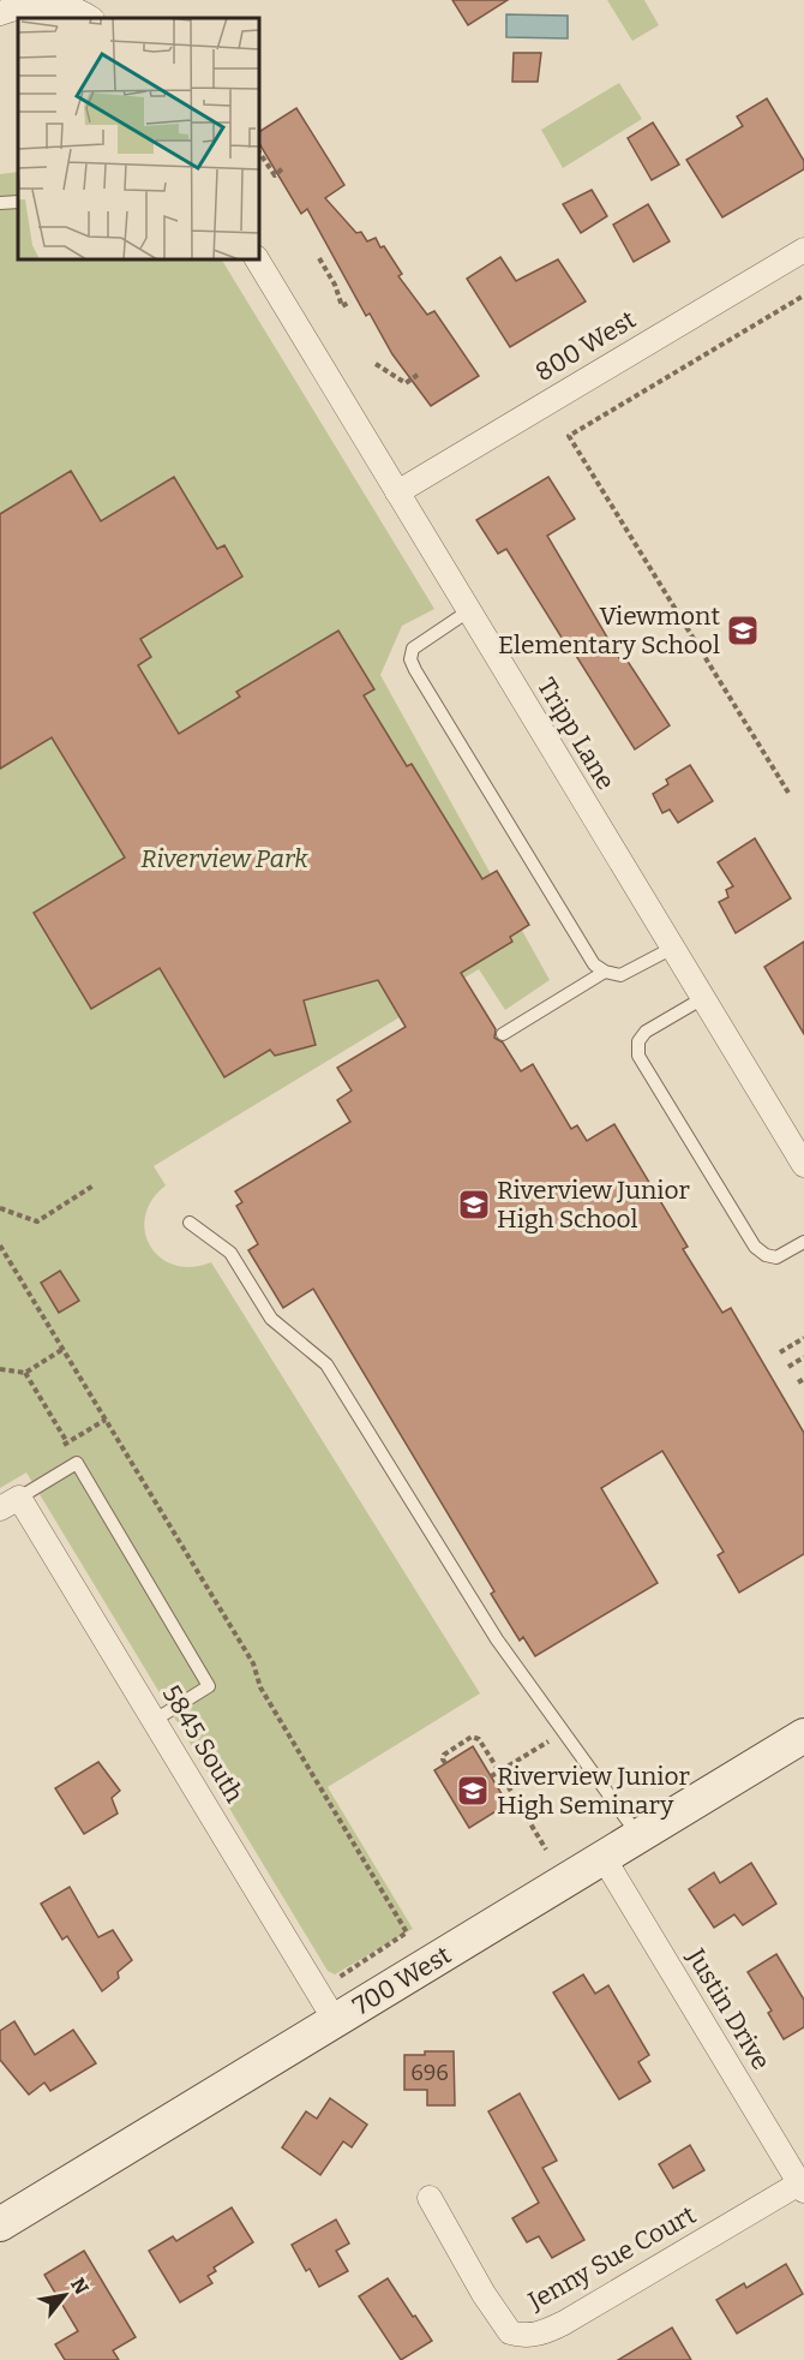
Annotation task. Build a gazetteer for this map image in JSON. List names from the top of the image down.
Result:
{
  "streets": {
    "main road": ["700 West"],
    "street": [
      "800 West",
      "Tripp Lane",
      "5845 South",
      "Justin Drive",
      "Jenny Sue Court"
    ]
  },
  "crossings": [
    ["800 West", "Tripp Lane"],
    ["5845 South", "700 West"],
    ["700 West", "Justin Drive"],
    ["Justin Drive", "Jenny Sue Court"]
  ],
  "parks": ["Riverview Park"],
  "places": {
    "school or university": ["Viewmont Elementary School", "Riverview Junior High School", "Riverview Junior High Seminary"]
  },
  "house_numbers": ["696"],
  "north": "top right"
}
